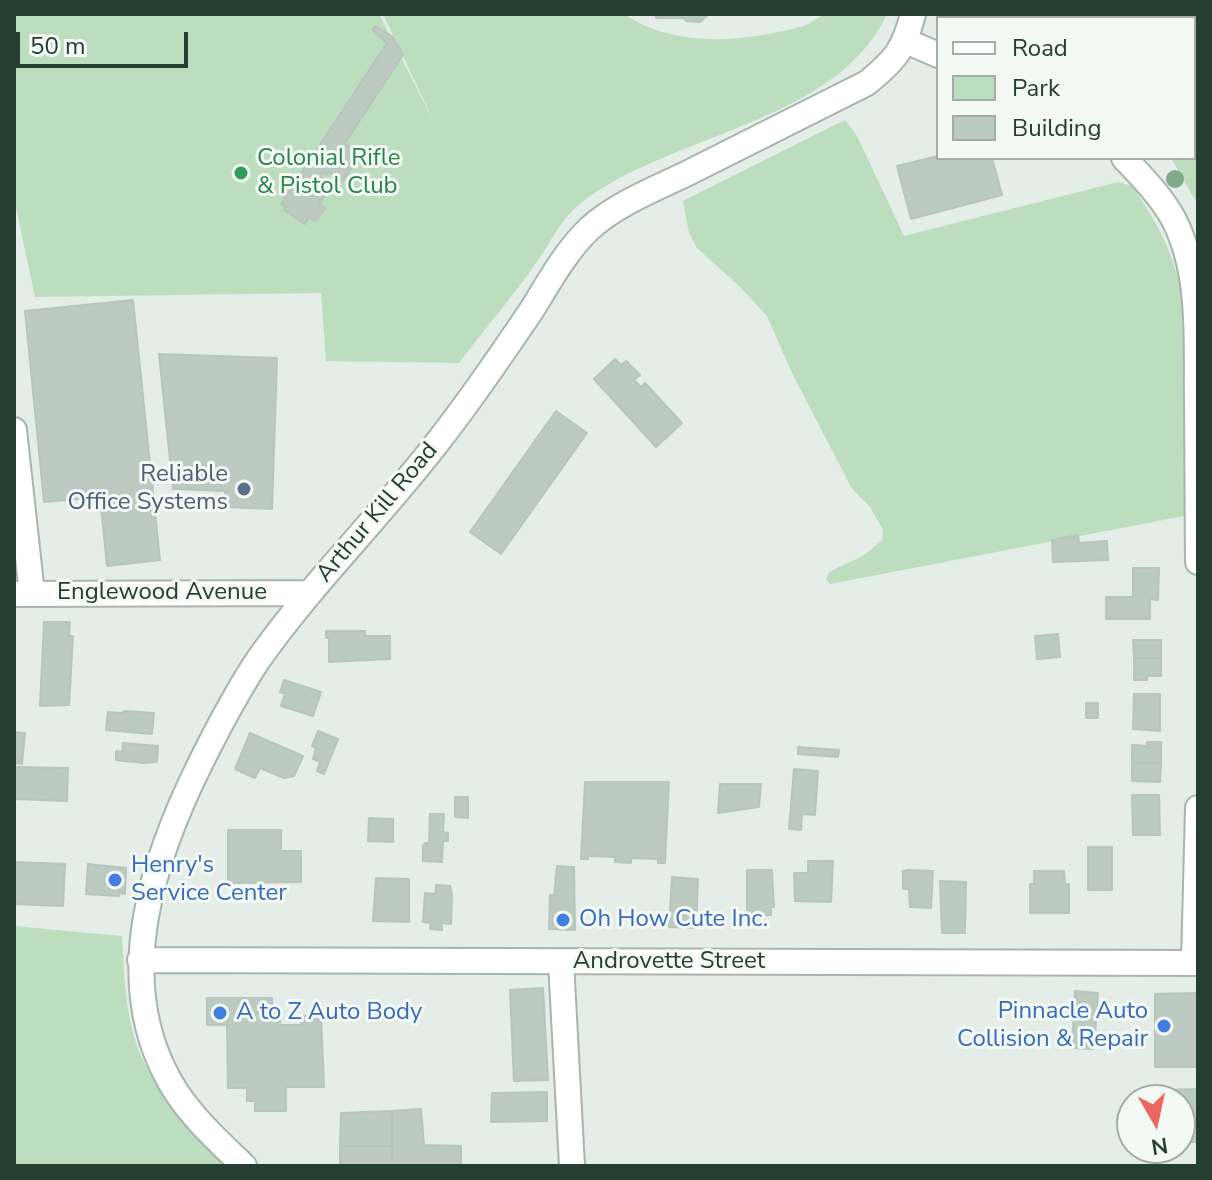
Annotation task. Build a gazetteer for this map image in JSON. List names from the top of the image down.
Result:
{
  "streets": {
    "street": ["Arthur Kill Road", "Englewood Avenue", "Androvette Street"]
  },
  "crossings": [
    ["Arthur Kill Road", "Englewood Avenue"],
    ["Arthur Kill Road", "Androvette Street"]
  ],
  "places": [
    "Colonial Rifle & Pistol Club",
    "Reliable Office Systems",
    "Henry's Service Center",
    "Oh How Cute Inc.",
    "A to Z Auto Body",
    "Pinnacle Auto Collision & Repair"
  ],
  "legend": ["Road", "Park", "Building"],
  "scale_bar": "50 m",
  "north": "bottom"
}
